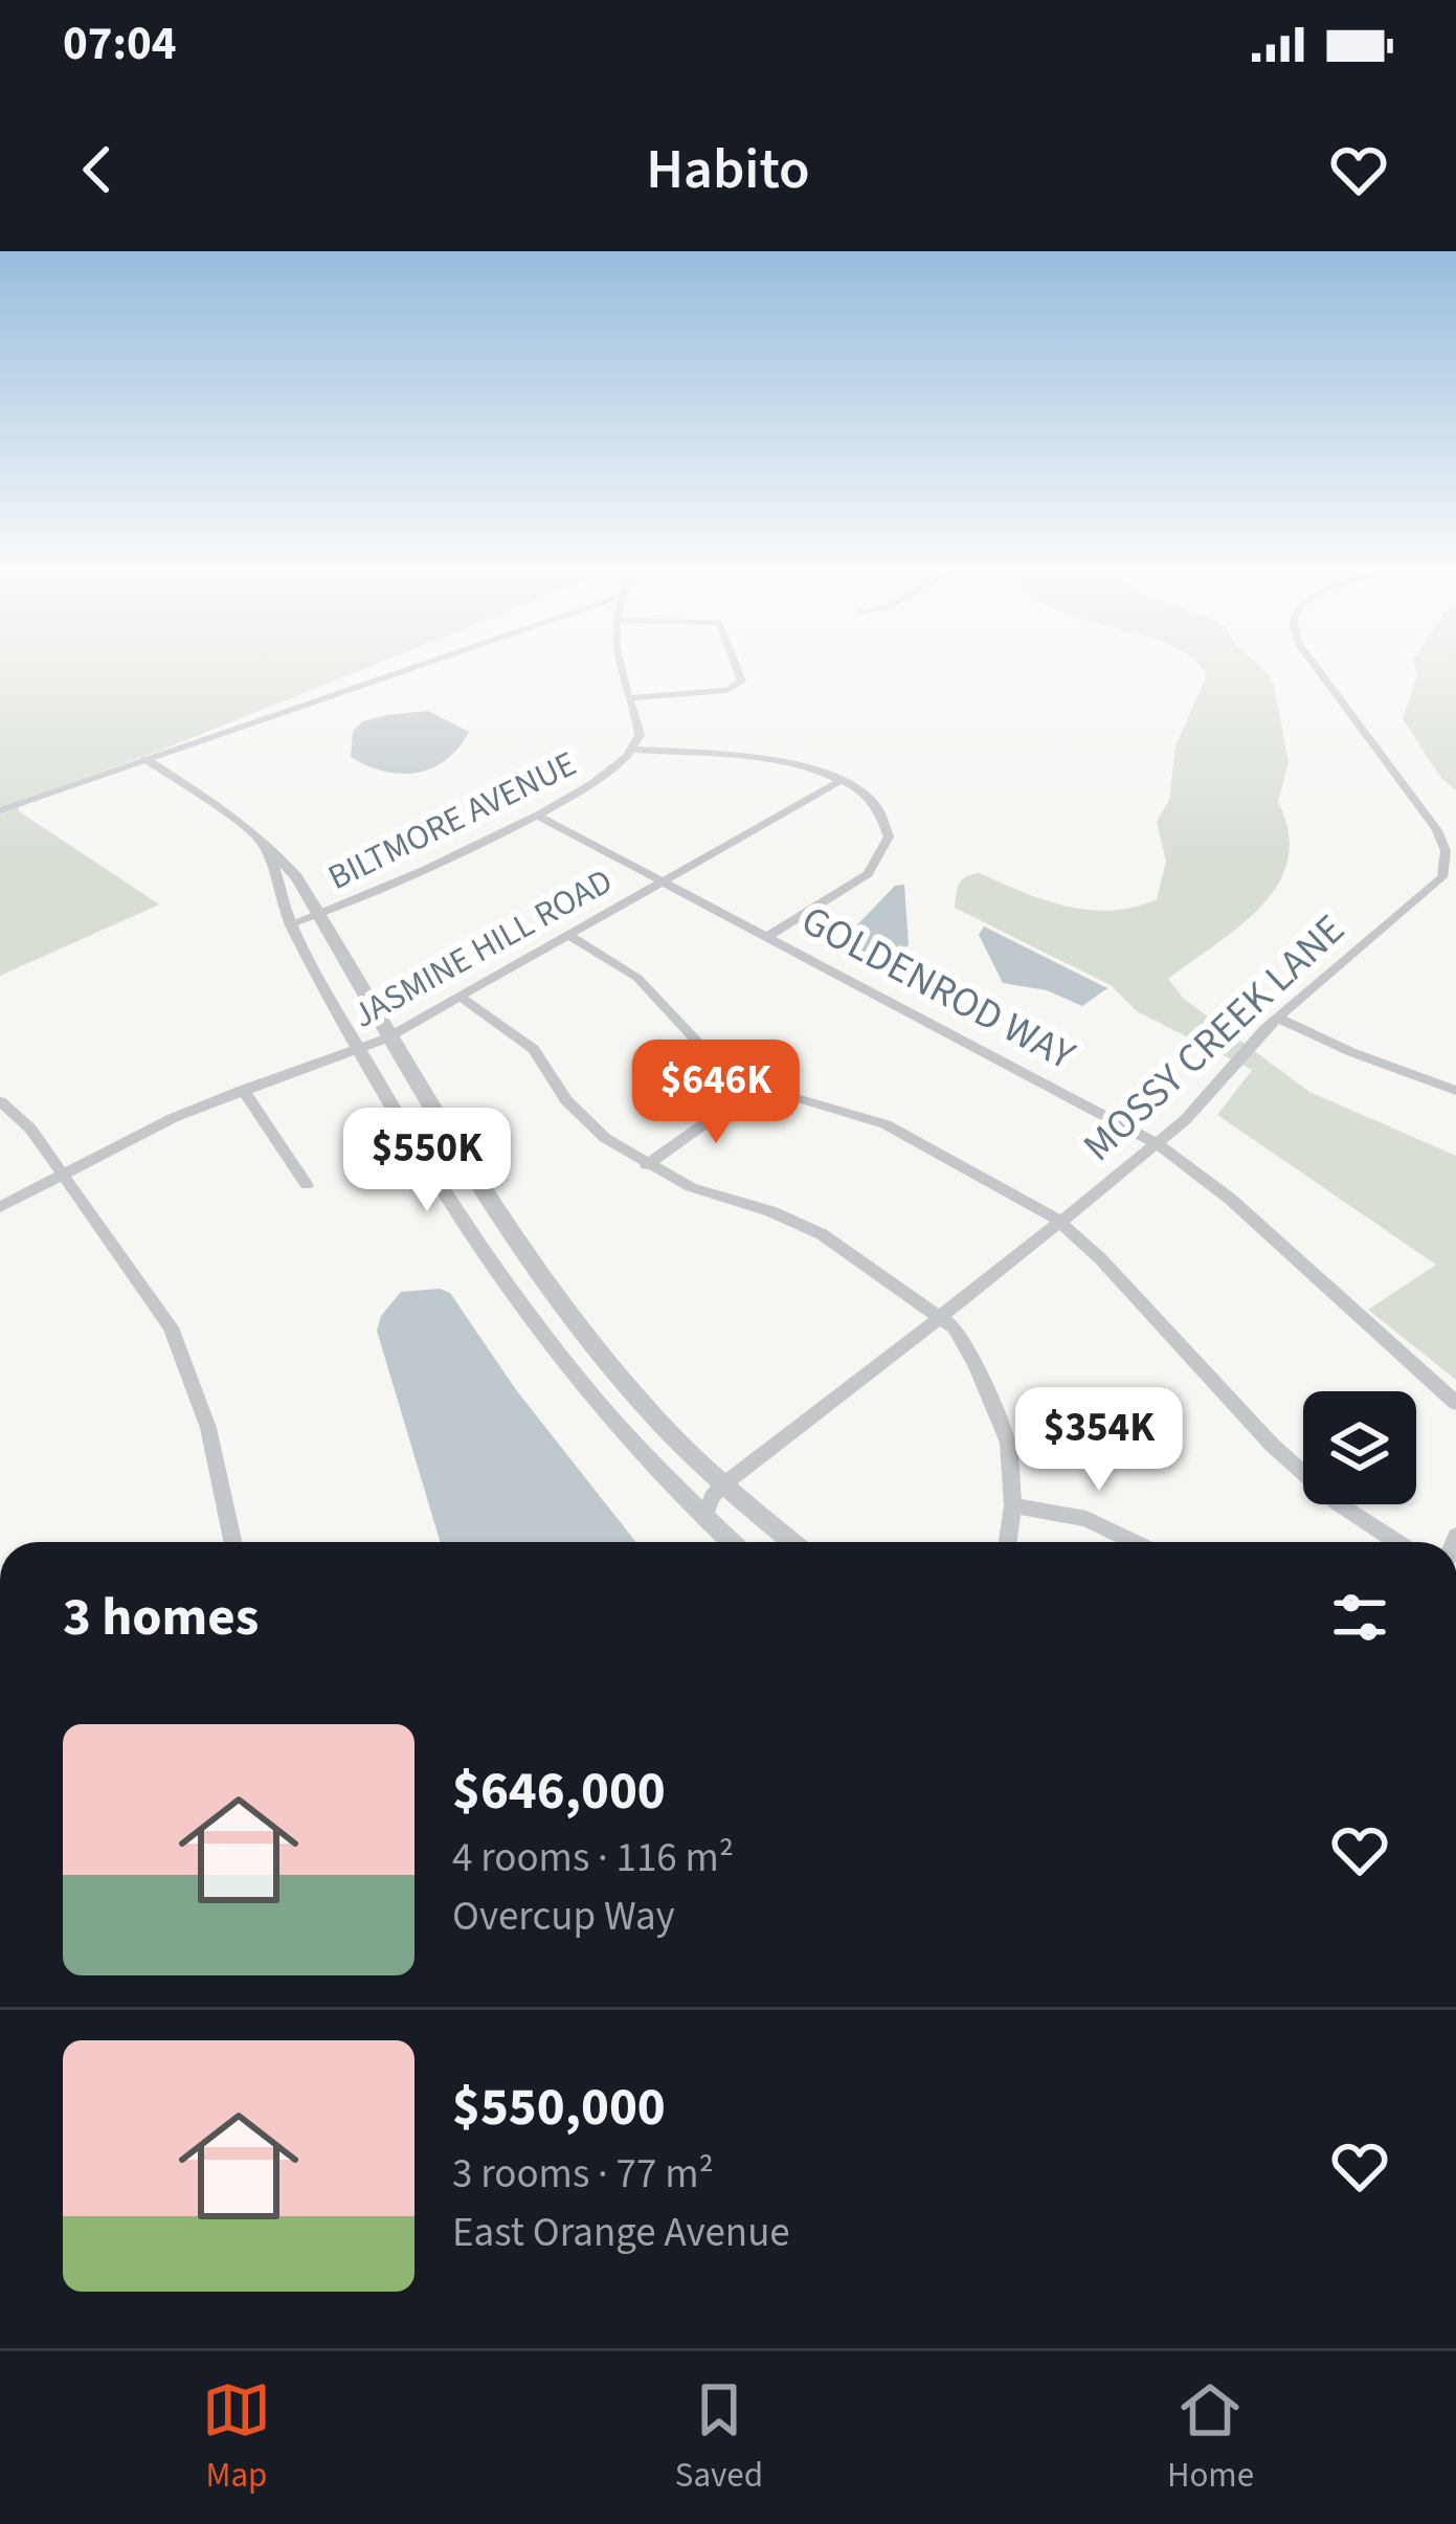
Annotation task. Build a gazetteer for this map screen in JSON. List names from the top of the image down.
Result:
{
  "streets": {
    "street": [
      "BILTMORE AVENUE",
      "JASMINE HILL ROAD",
      "GOLDENROD WAY",
      "MOSSY CREEK LANE"
    ]
  },
  "crossings": [
    ["BILTMORE AVENUE", "GOLDENROD WAY"],
    ["JASMINE HILL ROAD", "GOLDENROD WAY"],
    ["GOLDENROD WAY", "MOSSY CREEK LANE"]
  ],
  "page": {
    "status": "07:04",
    "header": "Habito",
    "price": ["$646K", "$550K", "$354K"],
    "heading": "3 homes",
    "list": [
      {
        "name": "$646,000",
        "note": "4 rooms · 116 m² · Overcup Way"
      },
      {
        "name": "$550,000",
        "note": "3 rooms · 77 m² · East Orange Avenue"
      }
    ],
    "tabs": ["Map", "Saved", "Home"]
  }
}
